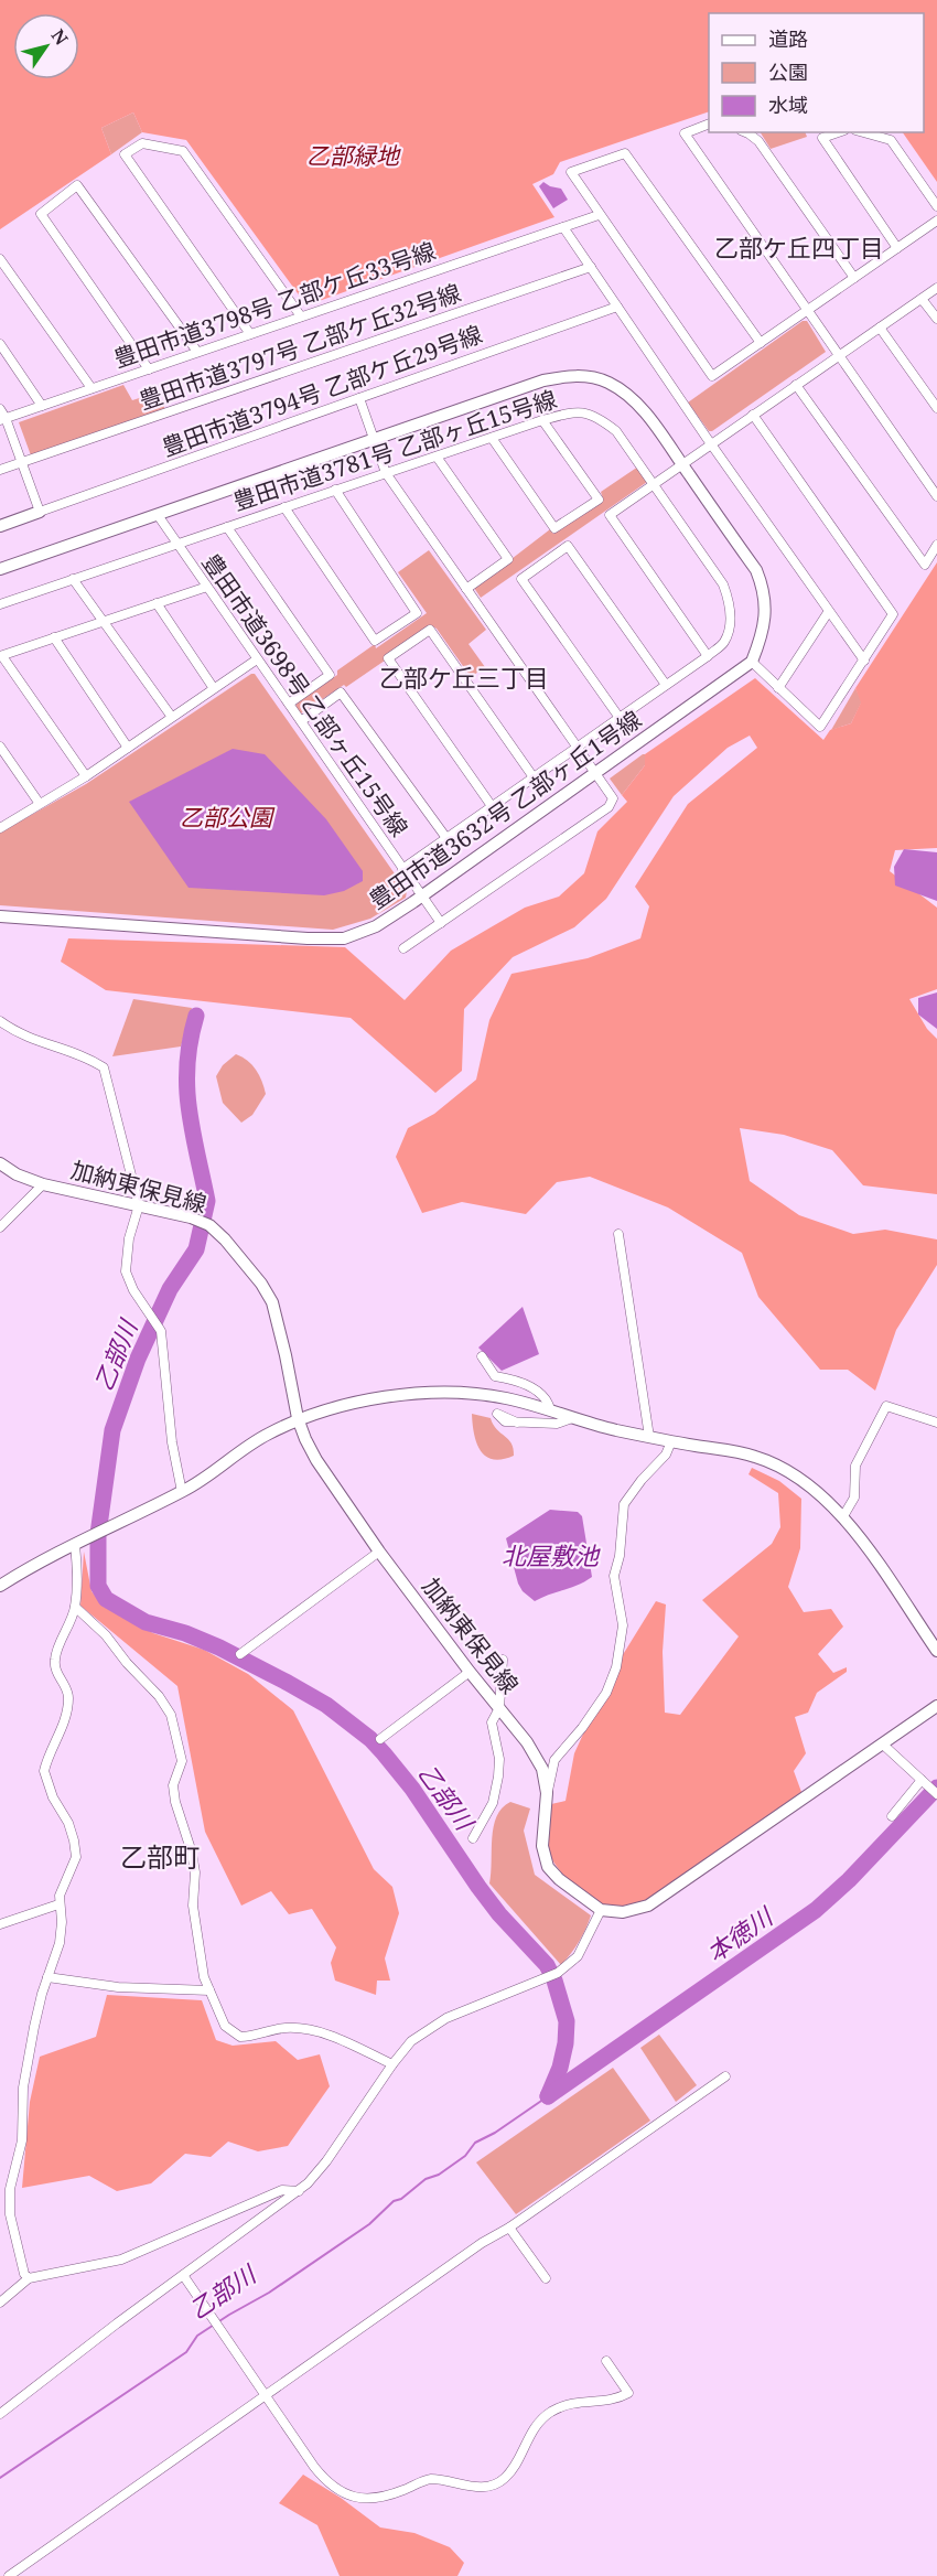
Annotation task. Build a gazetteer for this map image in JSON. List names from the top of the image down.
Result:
{
  "streets": {
    "street": [
      "豊田市道3798号 乙部ケ丘33号線",
      "豊田市道3797号 乙部ケ丘32号線",
      "豊田市道3794号 乙部ケ丘29号線",
      "豊田市道3781号 乙部ヶ丘15号線",
      "豊田市道3698号 乙部ヶ丘15号線",
      "豊田市道3632号 乙部ヶ丘1号線",
      "加納東保見線"
    ]
  },
  "crossings": [
    ["豊田市道3781号 乙部ヶ丘15号線", "豊田市道3698号 乙部ヶ丘15号線"],
    ["豊田市道3698号 乙部ヶ丘15号線", "豊田市道3632号 乙部ヶ丘1号線"]
  ],
  "districts": ["乙部ケ丘四丁目", "乙部ケ丘三丁目", "乙部町"],
  "water": ["乙部川", "北屋敷池", "本徳川"],
  "parks": ["乙部緑地", "乙部公園"],
  "legend": ["道路", "公園", "水域"],
  "north": "top right"
}
